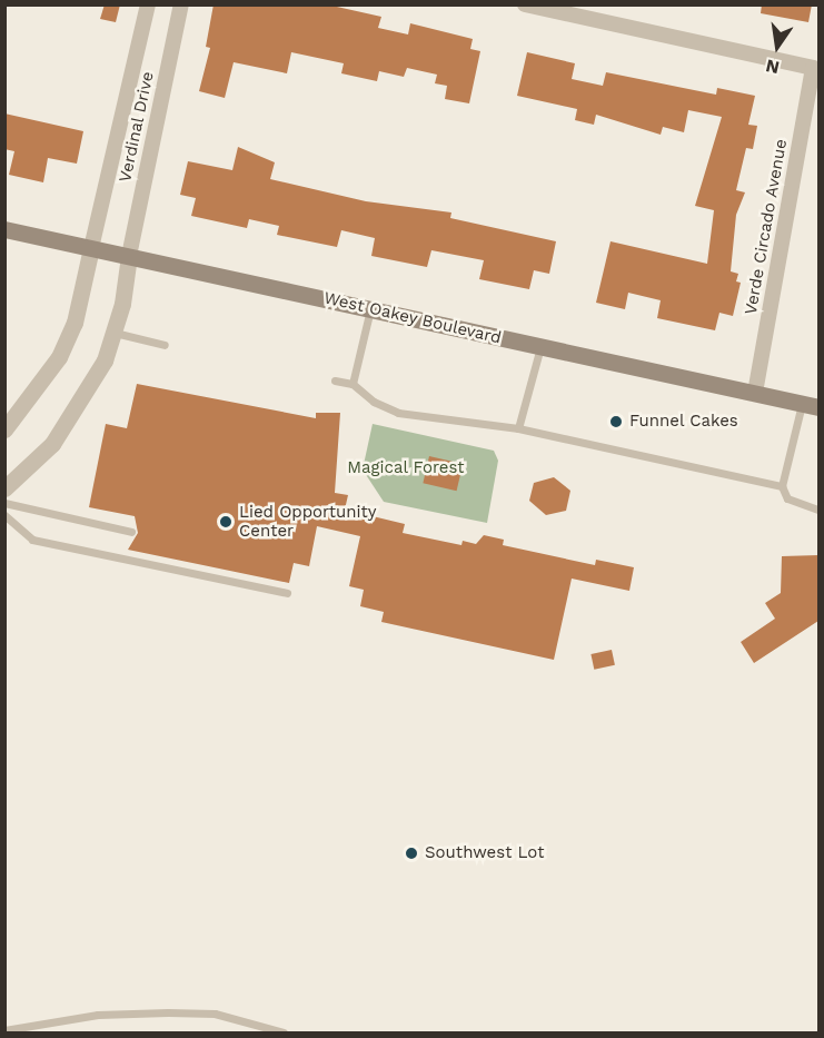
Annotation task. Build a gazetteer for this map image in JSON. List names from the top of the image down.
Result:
{
  "streets": {
    "main road": ["West Oakey Boulevard"],
    "street": ["Verdinal Drive", "Verde Circado Avenue"]
  },
  "crossings": [
    ["Verdinal Drive", "West Oakey Boulevard"],
    ["Verde Circado Avenue", "West Oakey Boulevard"]
  ],
  "parks": ["Magical Forest"],
  "places": ["Funnel Cakes", "Lied Opportunity Center", "Southwest Lot"],
  "north": "bottom"
}
